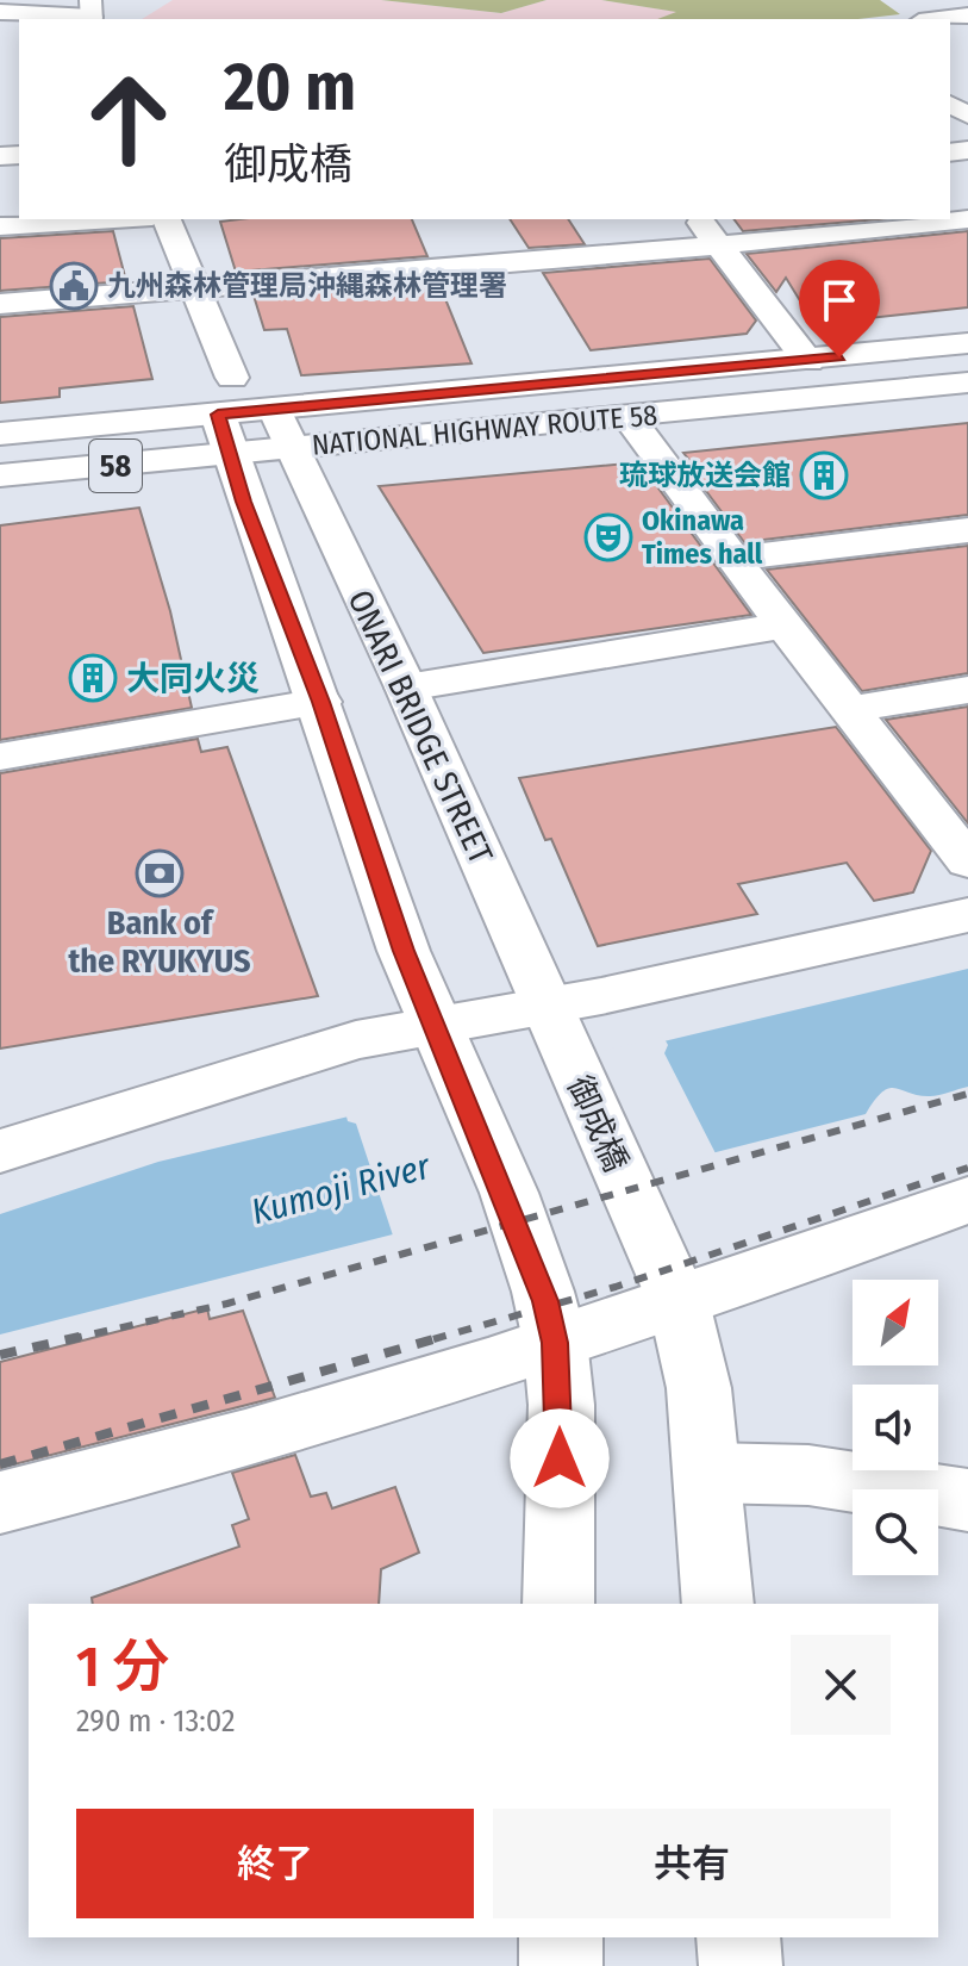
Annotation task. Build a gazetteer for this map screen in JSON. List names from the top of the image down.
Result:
{
  "streets": {
    "main road": [
      "NATIONAL HIGHWAY ROUTE 58",
      "58",
      "ONARI BRIDGE STREET",
      "御成橋"
    ]
  },
  "crossings": [
    ["NATIONAL HIGHWAY ROUTE 58", "ONARI BRIDGE STREET"],
    ["ONARI BRIDGE STREET", "御成橋"]
  ],
  "water": ["Kumoji River"],
  "places": {
    "public building": ["九州森林管理局沖縄森林管理署"],
    "building": ["琉球放送会館", "大同火災"],
    "theatre": ["Okinawa Times hall"],
    "bank": ["Bank of the RYUKYUS"]
  },
  "north": "top right",
  "page": {
    "turn": ["20 m", "御成橋"],
    "heading": ["1 分", "290 m · 13:02"],
    "buttons": ["終了", "共有"]
  }
}
